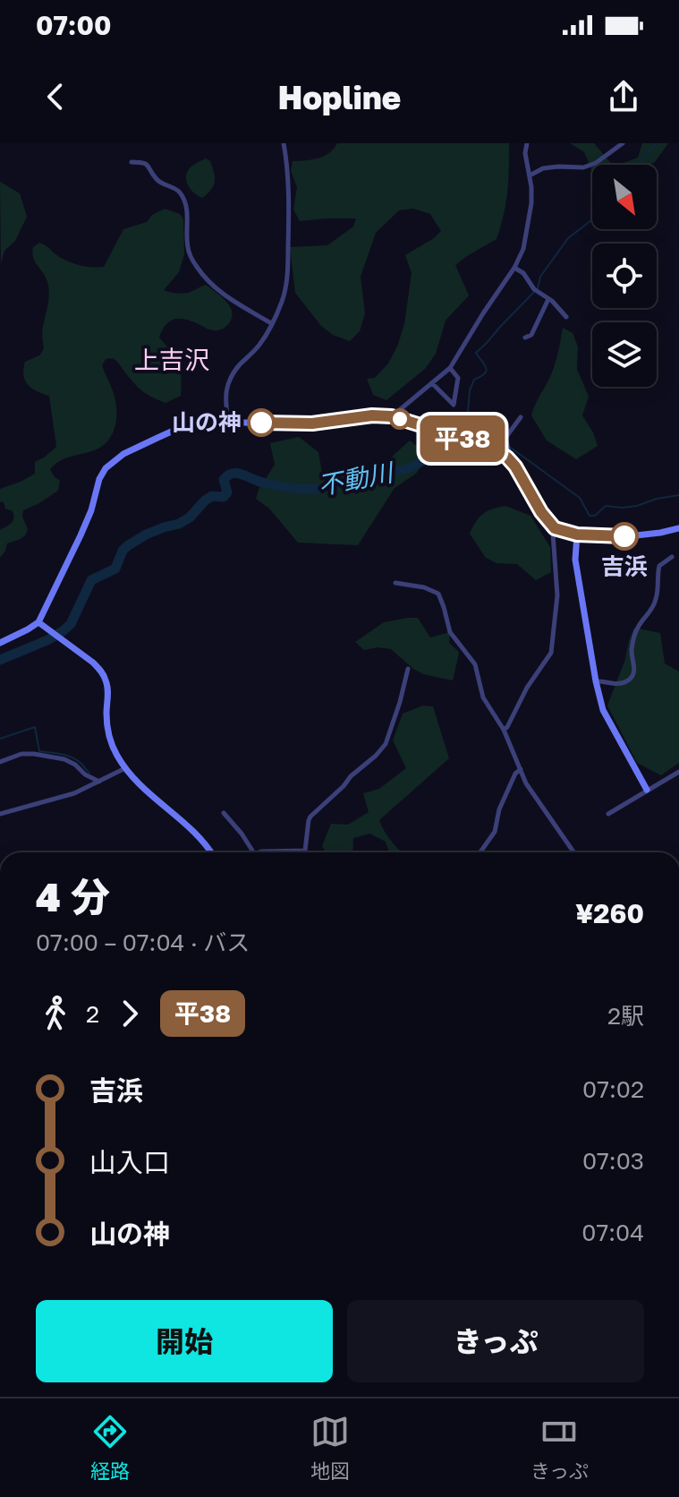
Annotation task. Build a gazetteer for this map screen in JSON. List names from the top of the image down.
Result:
{
  "districts": ["上吉沢"],
  "water": ["不動川"],
  "places": ["山の神", "吉浜"],
  "lines": ["bus line 平38"],
  "north": "bottom right",
  "page": {
    "status": "07:00",
    "header": "Hopline",
    "on_map": "平38",
    "heading": ["4 分", "07:00 – 07:04 · バス", "¥260"],
    "legs": ["2", "平38", "2駅"],
    "list": [
      {
        "name": "吉浜",
        "value": "07:02"
      },
      {
        "name": "山入口",
        "value": "07:03"
      },
      {
        "name": "山の神",
        "value": "07:04"
      }
    ],
    "buttons": ["開始", "きっぷ"],
    "tabs": ["経路", "地図", "きっぷ"]
  }
}
